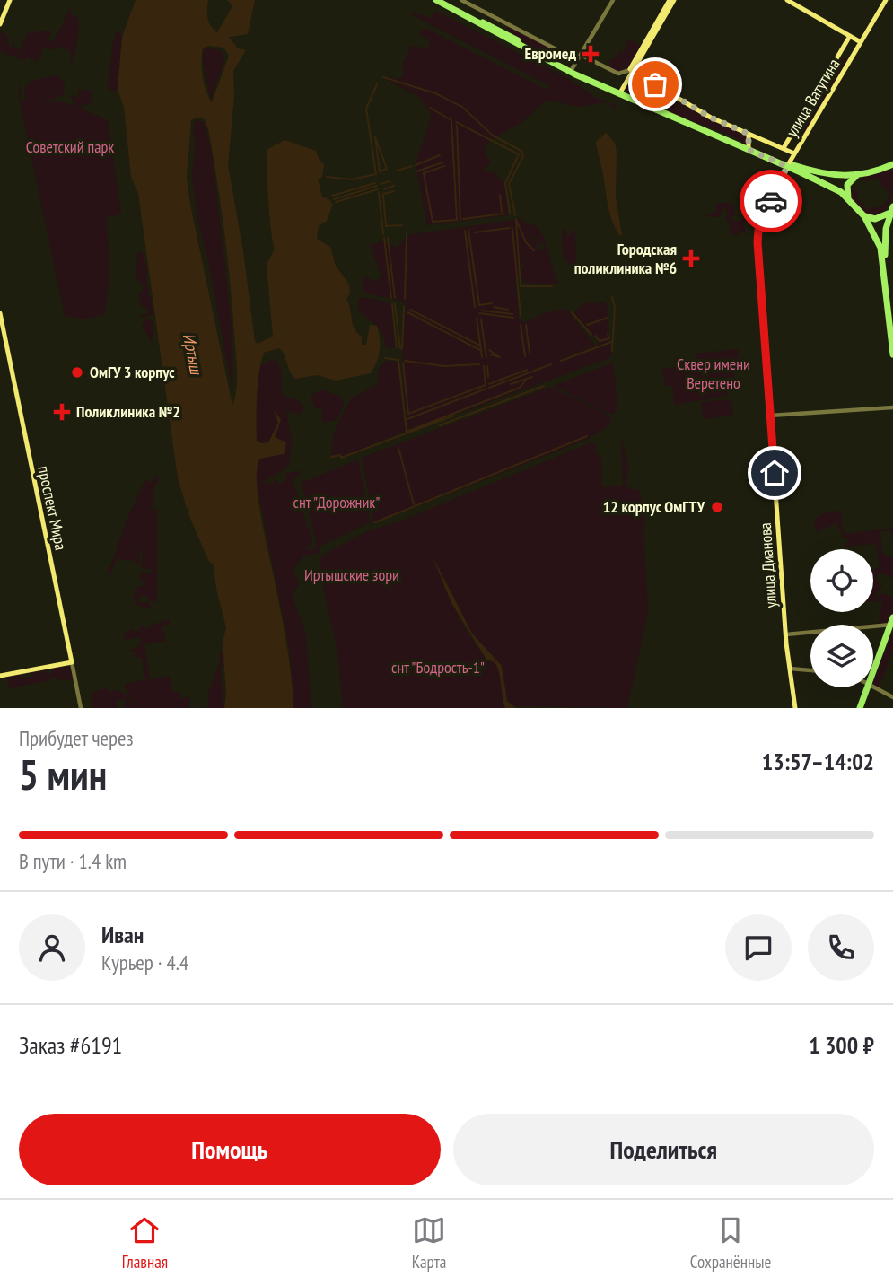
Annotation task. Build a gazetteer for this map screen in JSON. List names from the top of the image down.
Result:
{
  "streets": {
    "main road": ["улица Ватутина", "проспект Мира", "улица Дианова"]
  },
  "crossings": [
    ["улица Ватутина", "улица Дианова"]
  ],
  "water": ["Иртыш"],
  "parks": [
    "Советский парк",
    "Сквер имени Веретено",
    "снт \"Дорожник\"",
    "Иртышские зори",
    "снт \"Бодрость-1\""
  ],
  "places": {
    "health": ["Евромед", "Городская поликлиника №6", "Поликлиника №2"],
    "other": ["ОмГУ 3 корпус", "12 корпус ОмГТУ"]
  },
  "page": {
    "heading": ["5 мин", "Прибудет через", "13:57–14:02"],
    "panel": [
      "Иван",
      "Курьер · 4.4",
      "Заказ #6191",
      "1 300 ₽"
    ],
    "bar": "В пути · 1.4 km",
    "buttons": ["Помощь", "Поделиться"],
    "tabs": ["Главная", "Карта", "Сохранённые"]
  }
}
